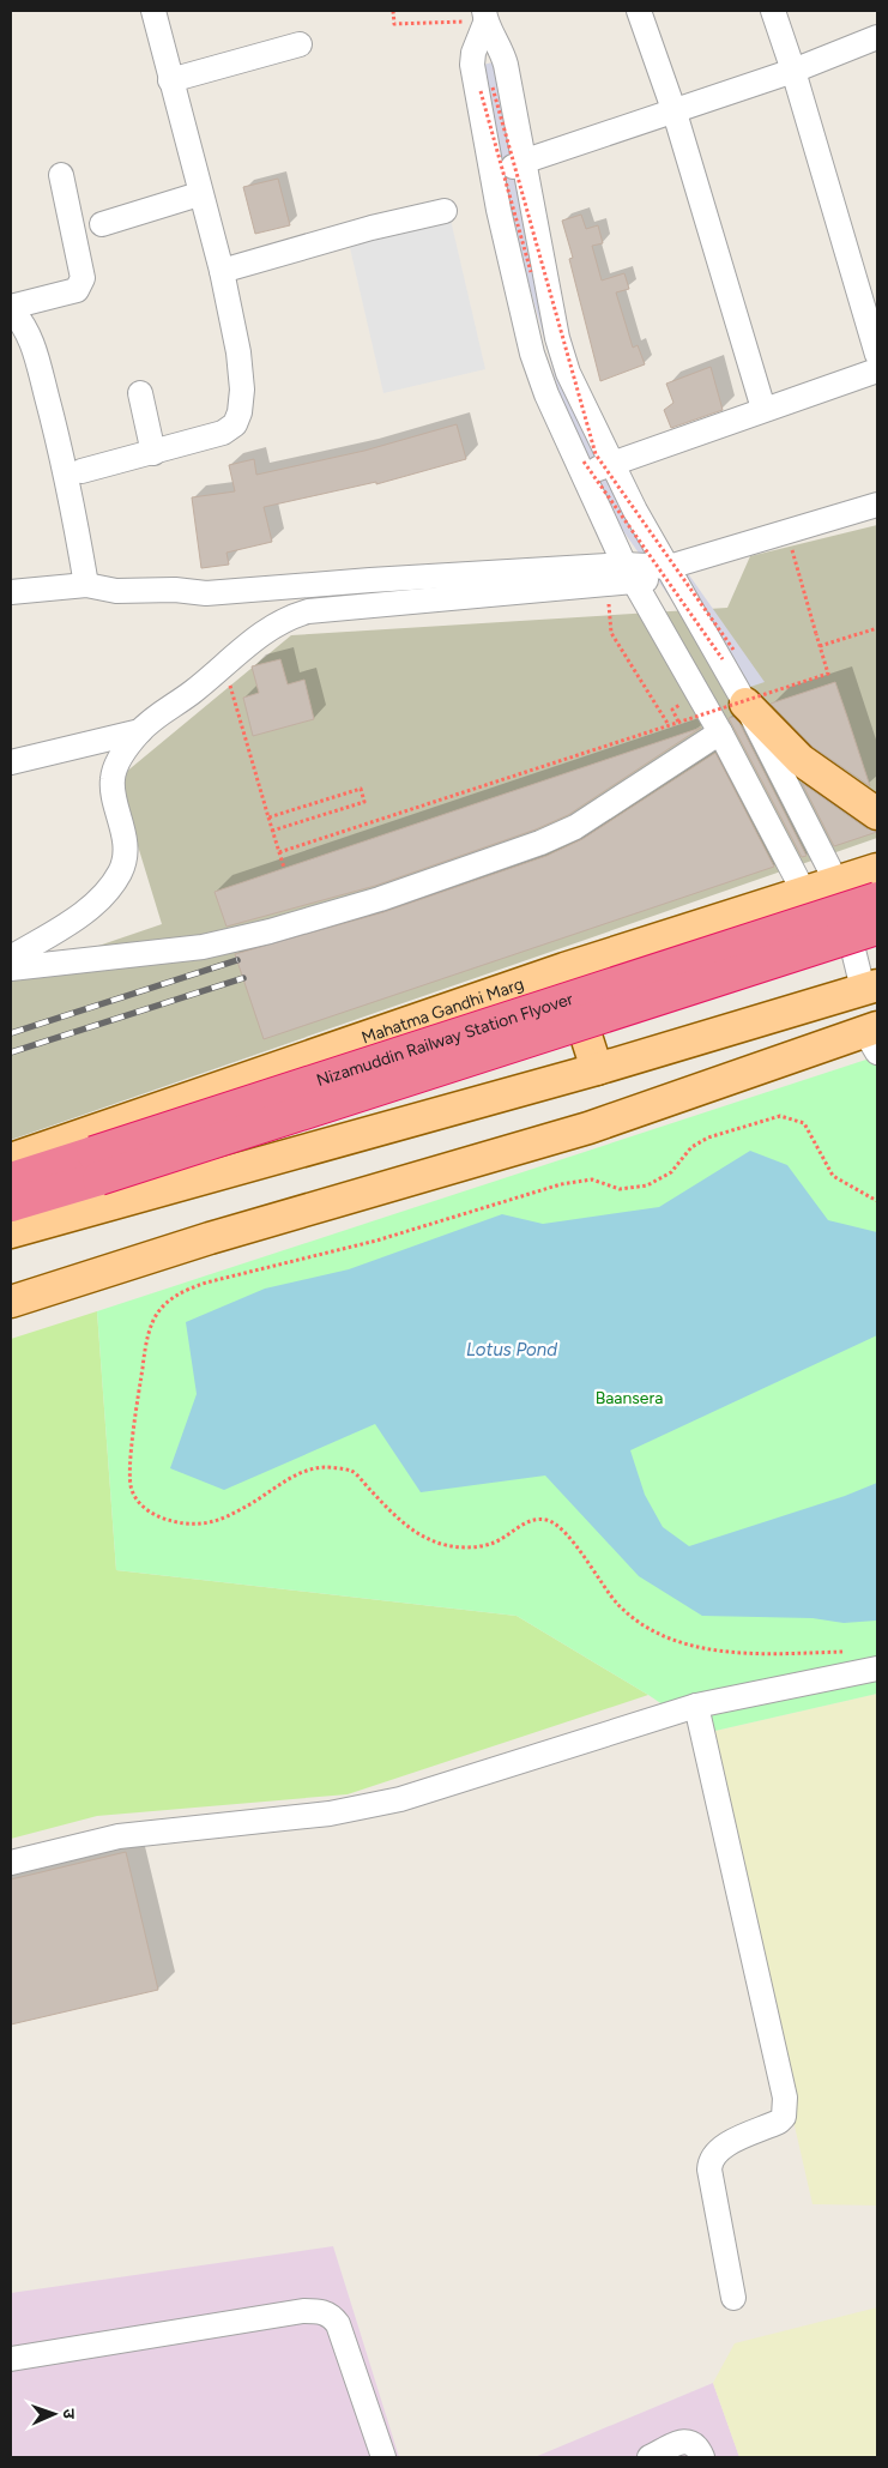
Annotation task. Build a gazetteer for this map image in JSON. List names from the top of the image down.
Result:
{
  "streets": {
    "highway": ["Nizamuddin Railway Station Flyover"],
    "main road": ["Mahatma Gandhi Marg"]
  },
  "water": ["Lotus Pond"],
  "parks": ["Baansera"],
  "north": "right"
}
